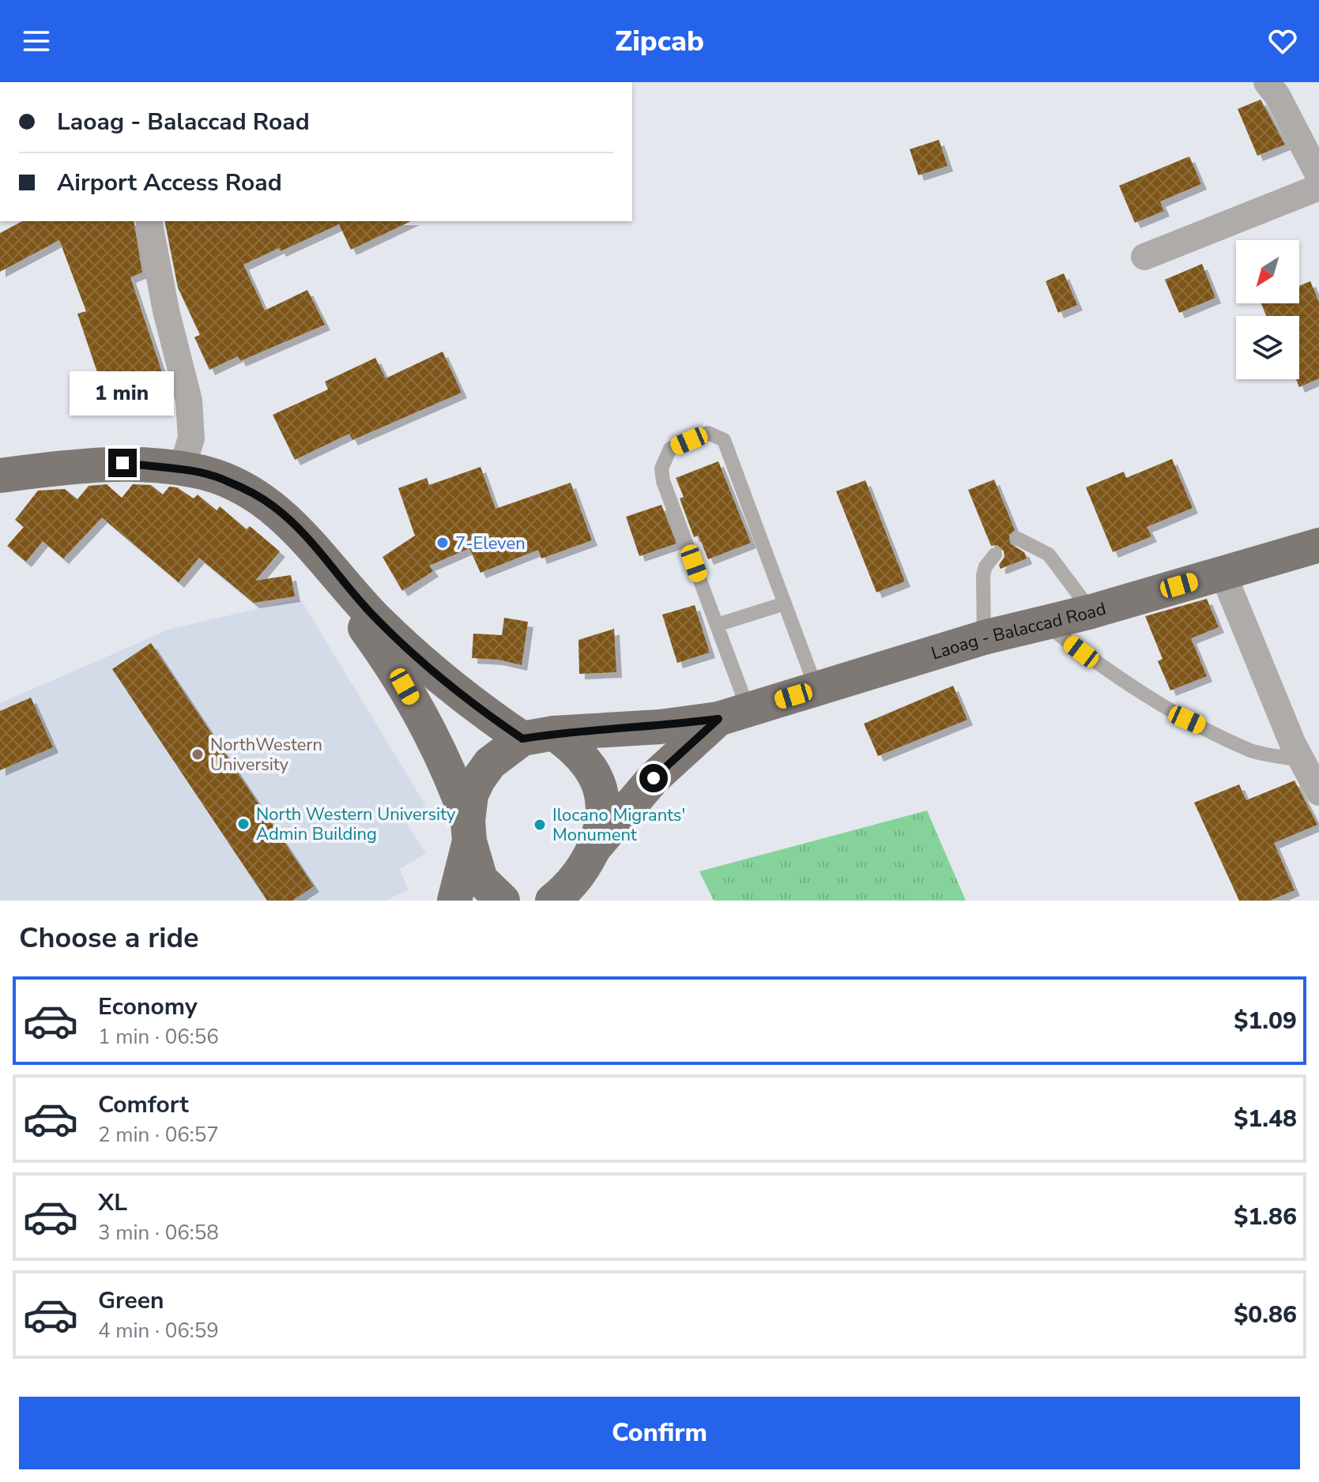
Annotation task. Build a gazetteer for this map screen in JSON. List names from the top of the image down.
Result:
{
  "streets": {
    "main road": ["Laoag - Balaccad Road"]
  },
  "places": [
    "7-Eleven",
    "NorthWestern University",
    "North Western University Admin Building",
    "Ilocano Migrants' Monument"
  ],
  "north": "bottom left",
  "page": {
    "header": "Zipcab",
    "banner": ["Laoag - Balaccad Road", "Airport Access Road"],
    "bubble": "1 min",
    "heading": "Choose a ride",
    "list": [
      {
        "name": "Economy",
        "note": "1 min · 06:56",
        "value": "$1.09"
      },
      {
        "name": "Comfort",
        "note": "2 min · 06:57",
        "value": "$1.48"
      },
      {
        "name": "XL",
        "note": "3 min · 06:58",
        "value": "$1.86"
      },
      {
        "name": "Green",
        "note": "4 min · 06:59",
        "value": "$0.86"
      }
    ],
    "buttons": "Confirm"
  }
}
